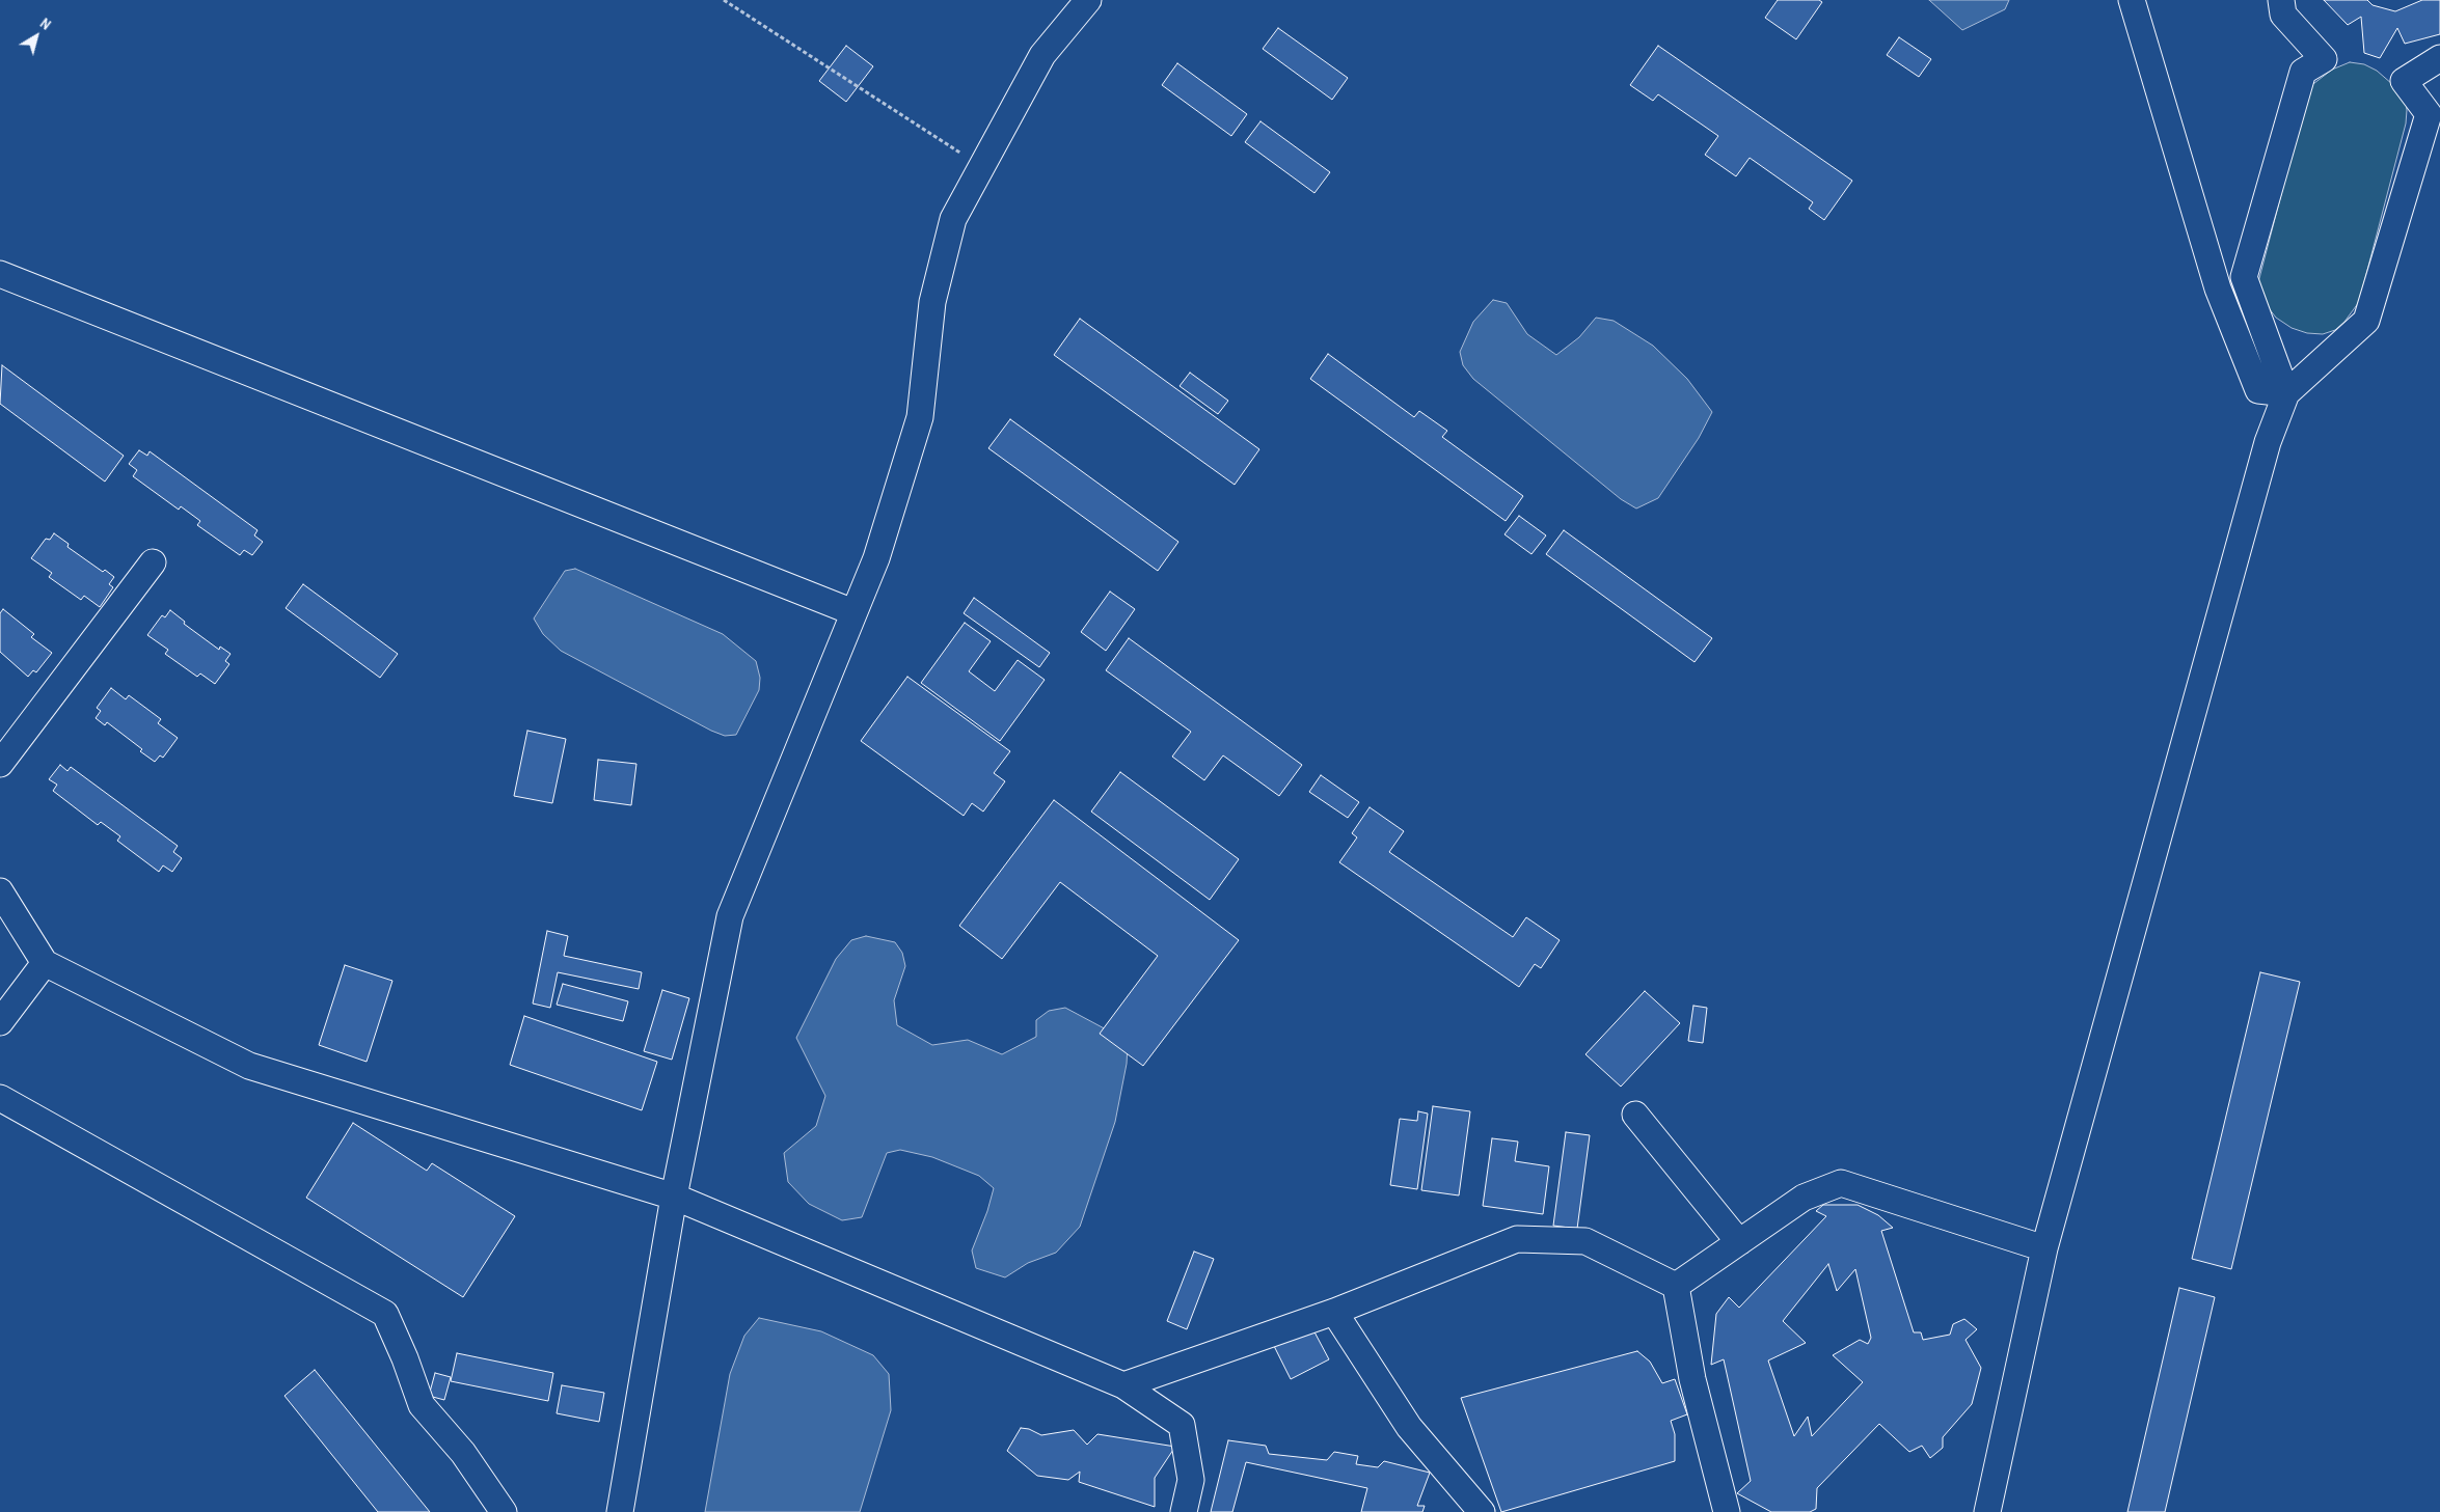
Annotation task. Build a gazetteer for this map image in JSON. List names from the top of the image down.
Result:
{
  "north": "top right"
}
